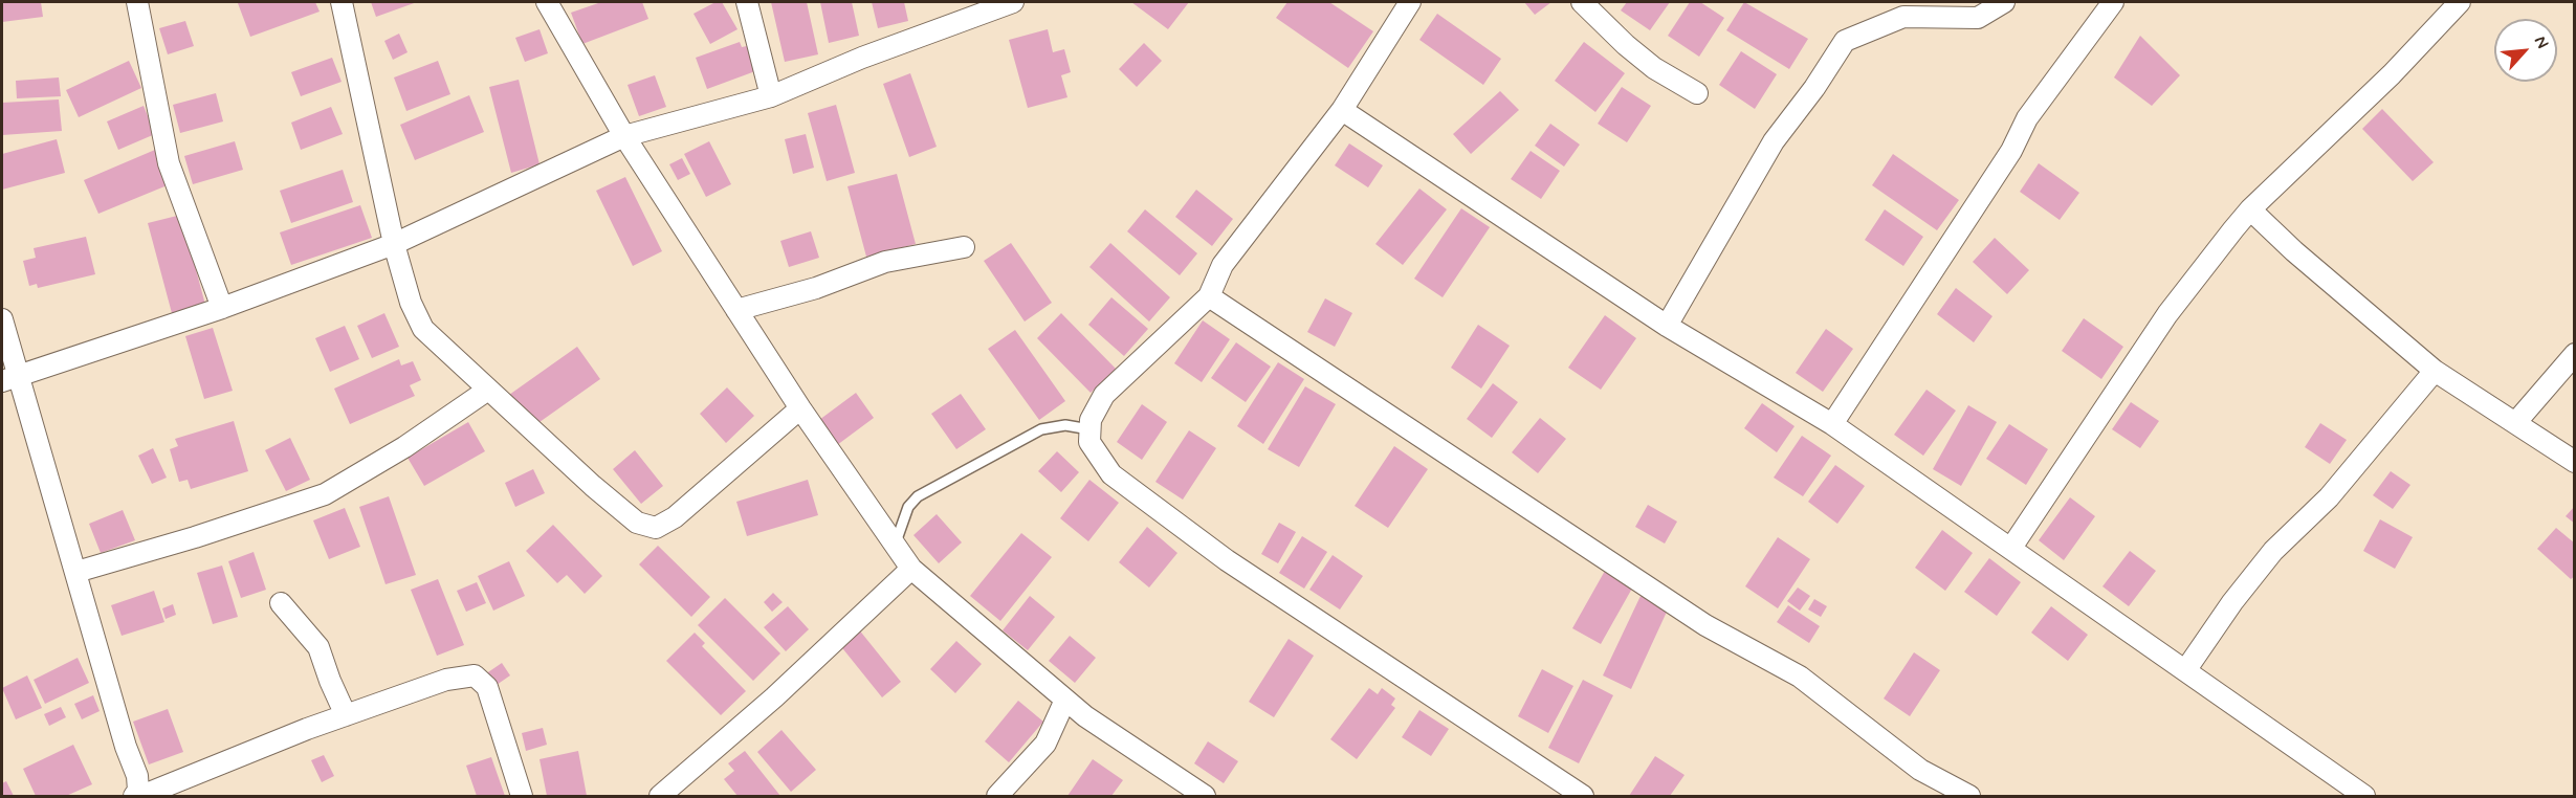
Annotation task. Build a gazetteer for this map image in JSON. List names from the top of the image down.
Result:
{
  "north": "top right"
}
